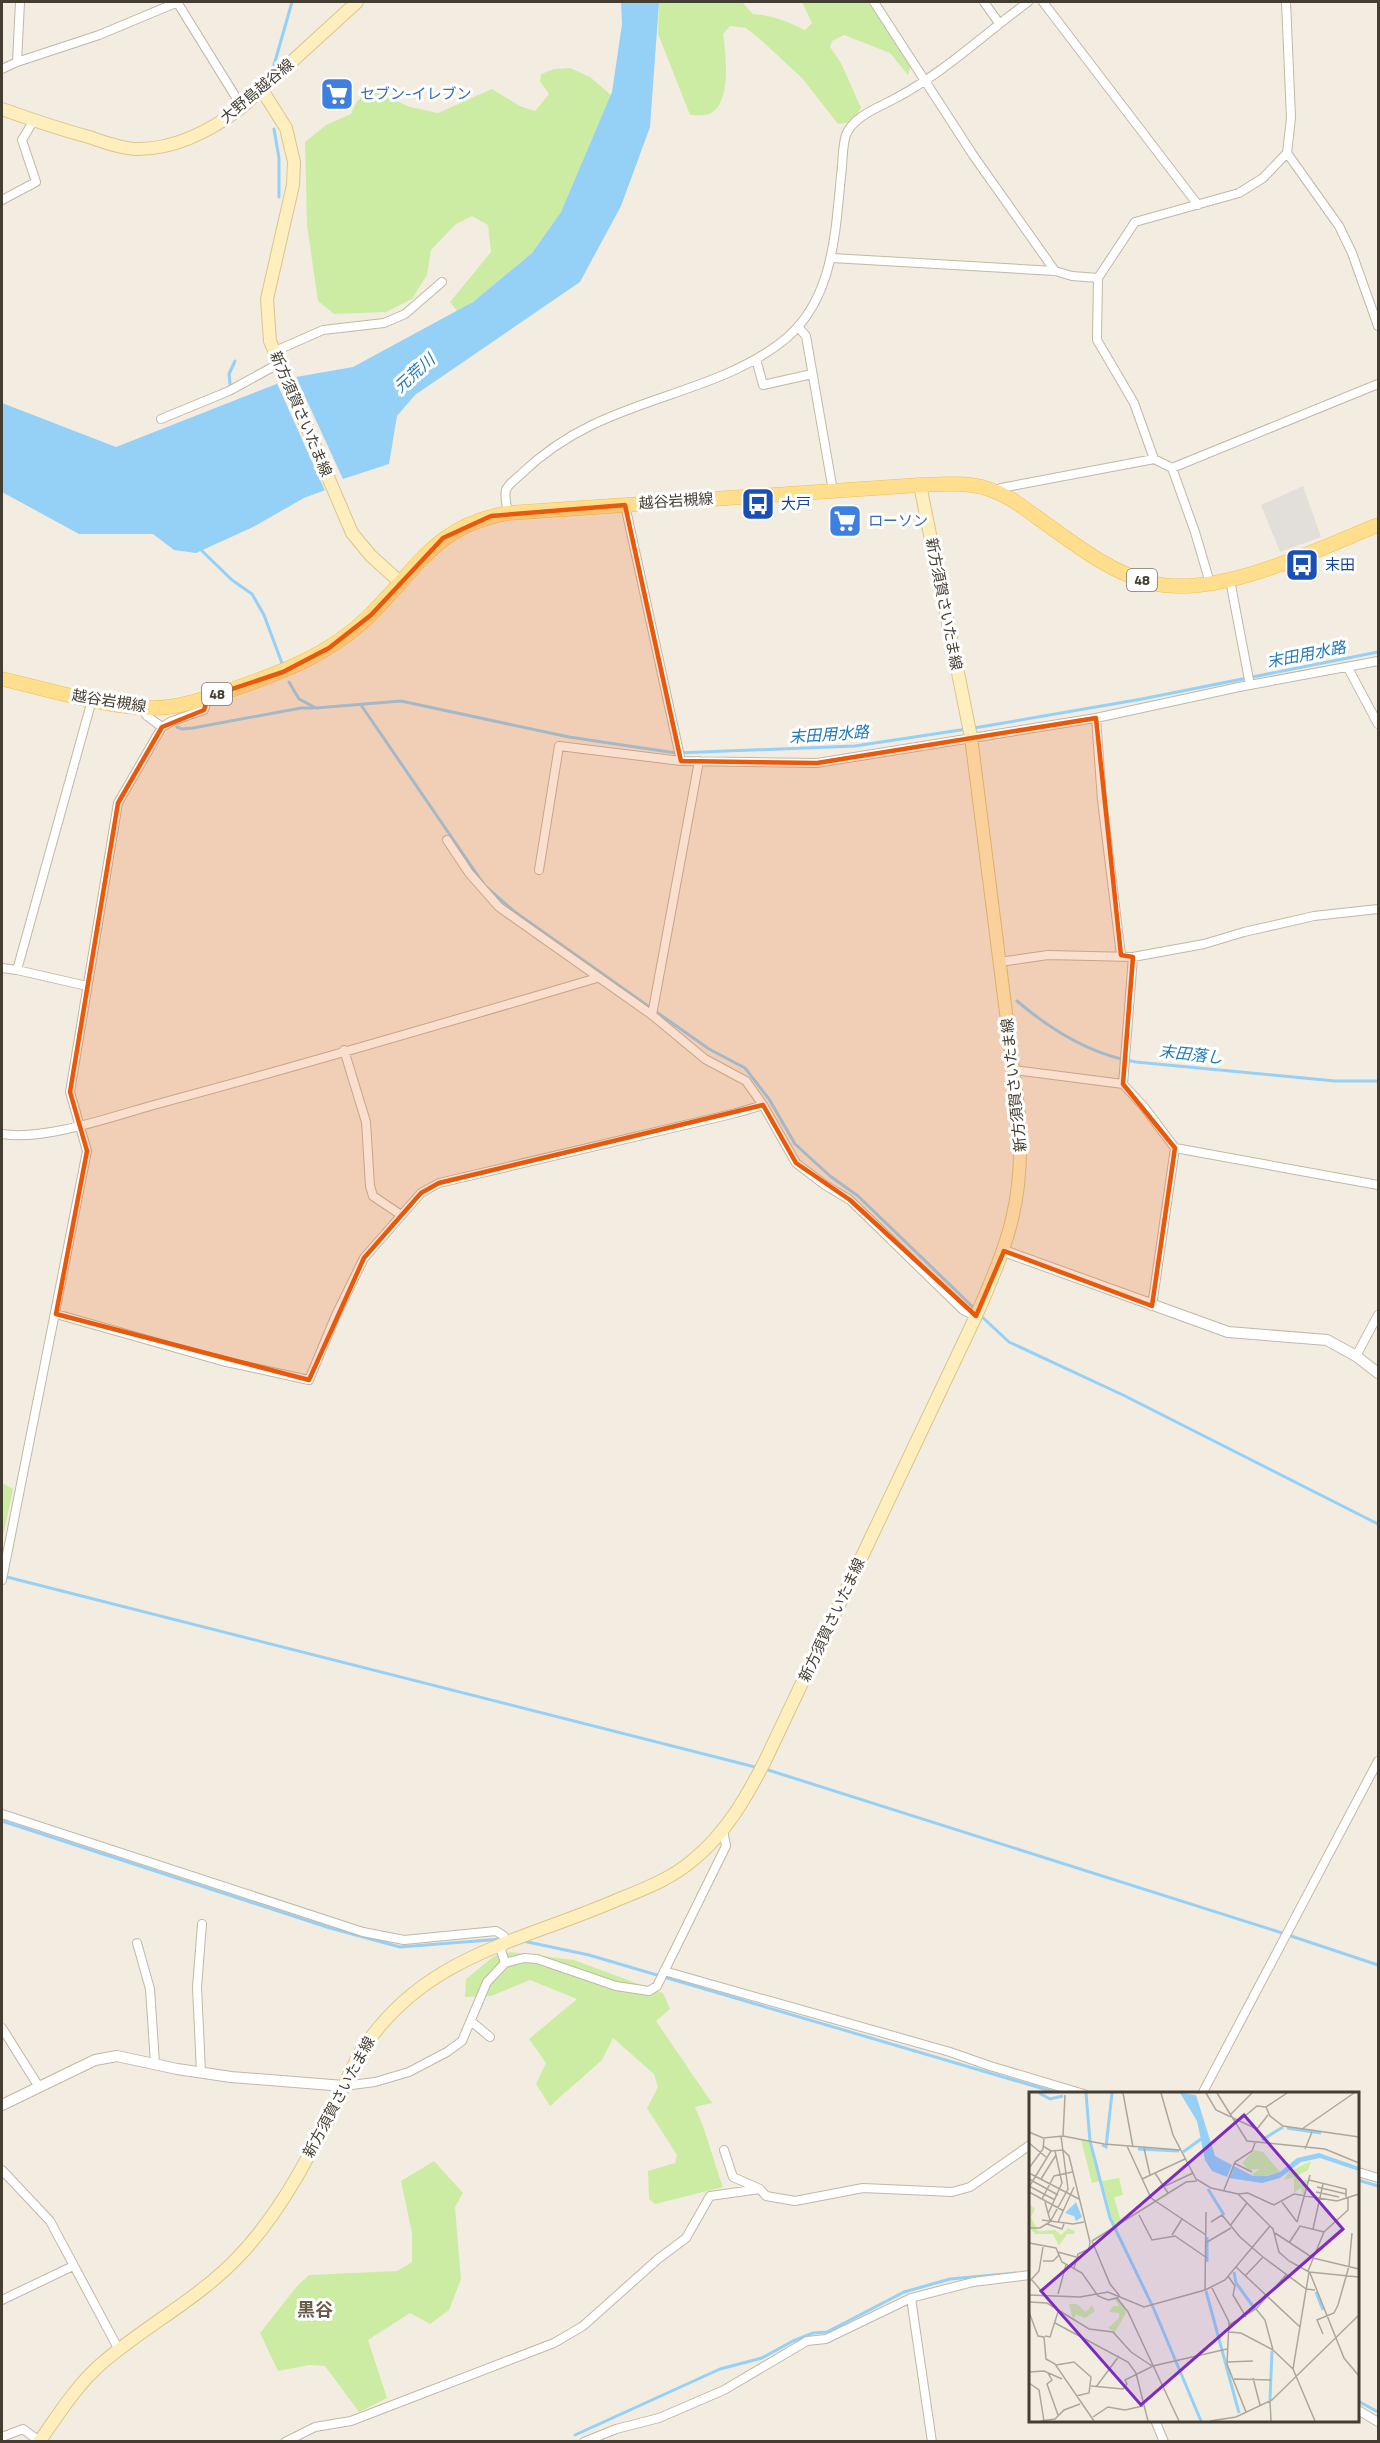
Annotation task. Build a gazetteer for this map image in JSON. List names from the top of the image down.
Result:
{
  "streets": {
    "main road": [
      "大野島越谷線",
      "新方須賀さいたま線",
      "越谷岩槻線",
      "48"
    ]
  },
  "crossings": [
    ["大野島越谷線", "新方須賀さいたま線"],
    ["新方須賀さいたま線", "越谷岩槻線"]
  ],
  "districts": ["黒谷"],
  "water": ["元荒川", "末田用水路", "末田落し"],
  "places": {
    "supermarket": ["セブン-イレブン", "ローソン"],
    "bus stop": ["大戸", "末田"]
  }
}
